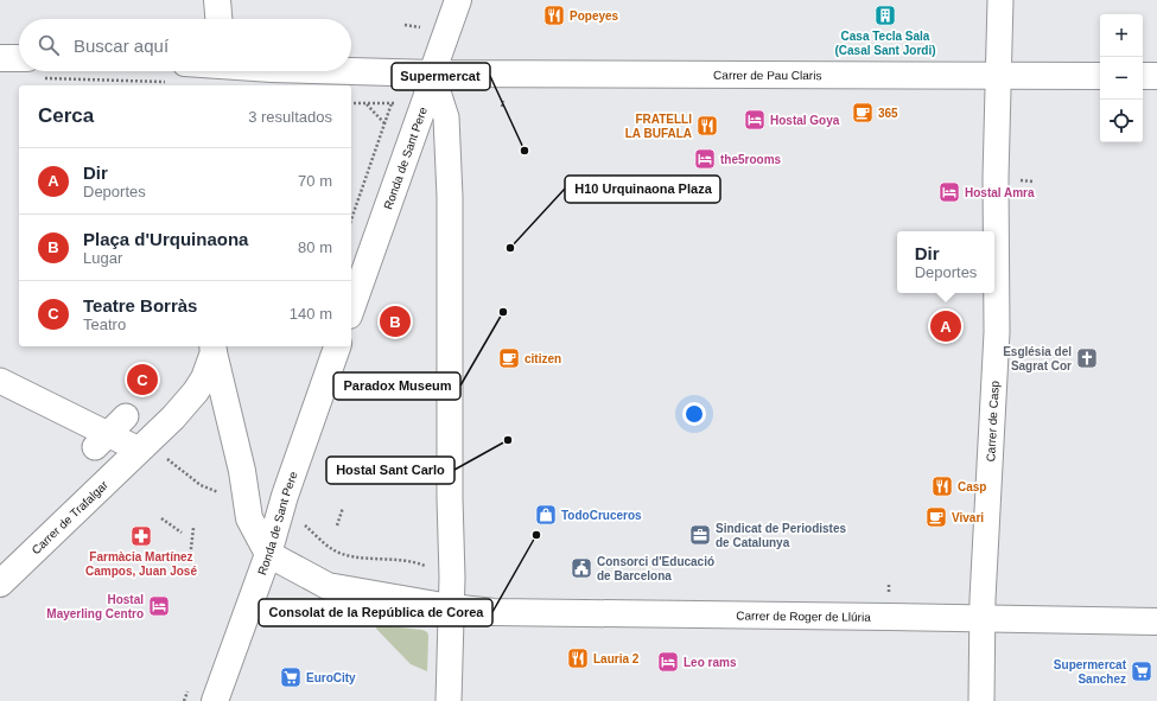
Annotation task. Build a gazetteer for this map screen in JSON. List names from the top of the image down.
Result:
{
  "streets": {
    "main road": [
      "Carrer de Pau Claris",
      "Ronda de Sant Pere",
      "Carrer de Trafalgar",
      "Carrer de Roger de Llúria"
    ],
    "street": ["Carrer de Casp"]
  },
  "crossings": [
    ["Carrer de Pau Claris", "Ronda de Sant Pere"],
    ["Carrer de Pau Claris", "Carrer de Casp"],
    ["Ronda de Sant Pere", "Carrer de Roger de Llúria"],
    ["Carrer de Casp", "Carrer de Roger de Llúria"]
  ],
  "places": {
    "restaurant": [
      "Popeyes",
      "FRATELLI LA BUFALA",
      "Casp",
      "Lauria 2"
    ],
    "building": ["Casa Tecla Sala (Casal Sant Jordi)"],
    "cafe": ["365", "citizen", "Vivari"],
    "hotel": [
      "Hostal Goya",
      "the5rooms",
      "Hostal Amra",
      "Hostal Mayerling Centro",
      "Leo rams"
    ],
    "other": [
      "Supermercat",
      "H10 Urquinaona Plaza",
      "Paradox Museum",
      "Hostal Sant Carlo",
      "Consolat de la República de Corea"
    ],
    "church": ["Església del Sagrat Cor"],
    "shop": ["TodoCruceros"],
    "office": ["Sindicat de Periodistes de Catalunya"],
    "pharmacy": ["Farmàcia Martínez Campos, Juan José"],
    "public building": ["Consorci d'Educació de Barcelona"],
    "supermarket": ["Supermercat Sanchez", "EuroCity"]
  },
  "page": {
    "map_buttons": ["+", "−"],
    "search": "Buscar aquí",
    "heading": ["Cerca", "3 resultados"],
    "list": [
      {
        "mark": "A",
        "name": "Dir",
        "note": "Deportes",
        "value": "70 m"
      },
      {
        "mark": "B",
        "name": "Plaça d'Urquinaona",
        "note": "Lugar",
        "value": "80 m"
      },
      {
        "mark": "C",
        "name": "Teatre Borràs",
        "note": "Teatro",
        "value": "140 m"
      }
    ],
    "popup": ["Dir", "Deportes"],
    "pins": ["B", "A", "C"]
  }
}
